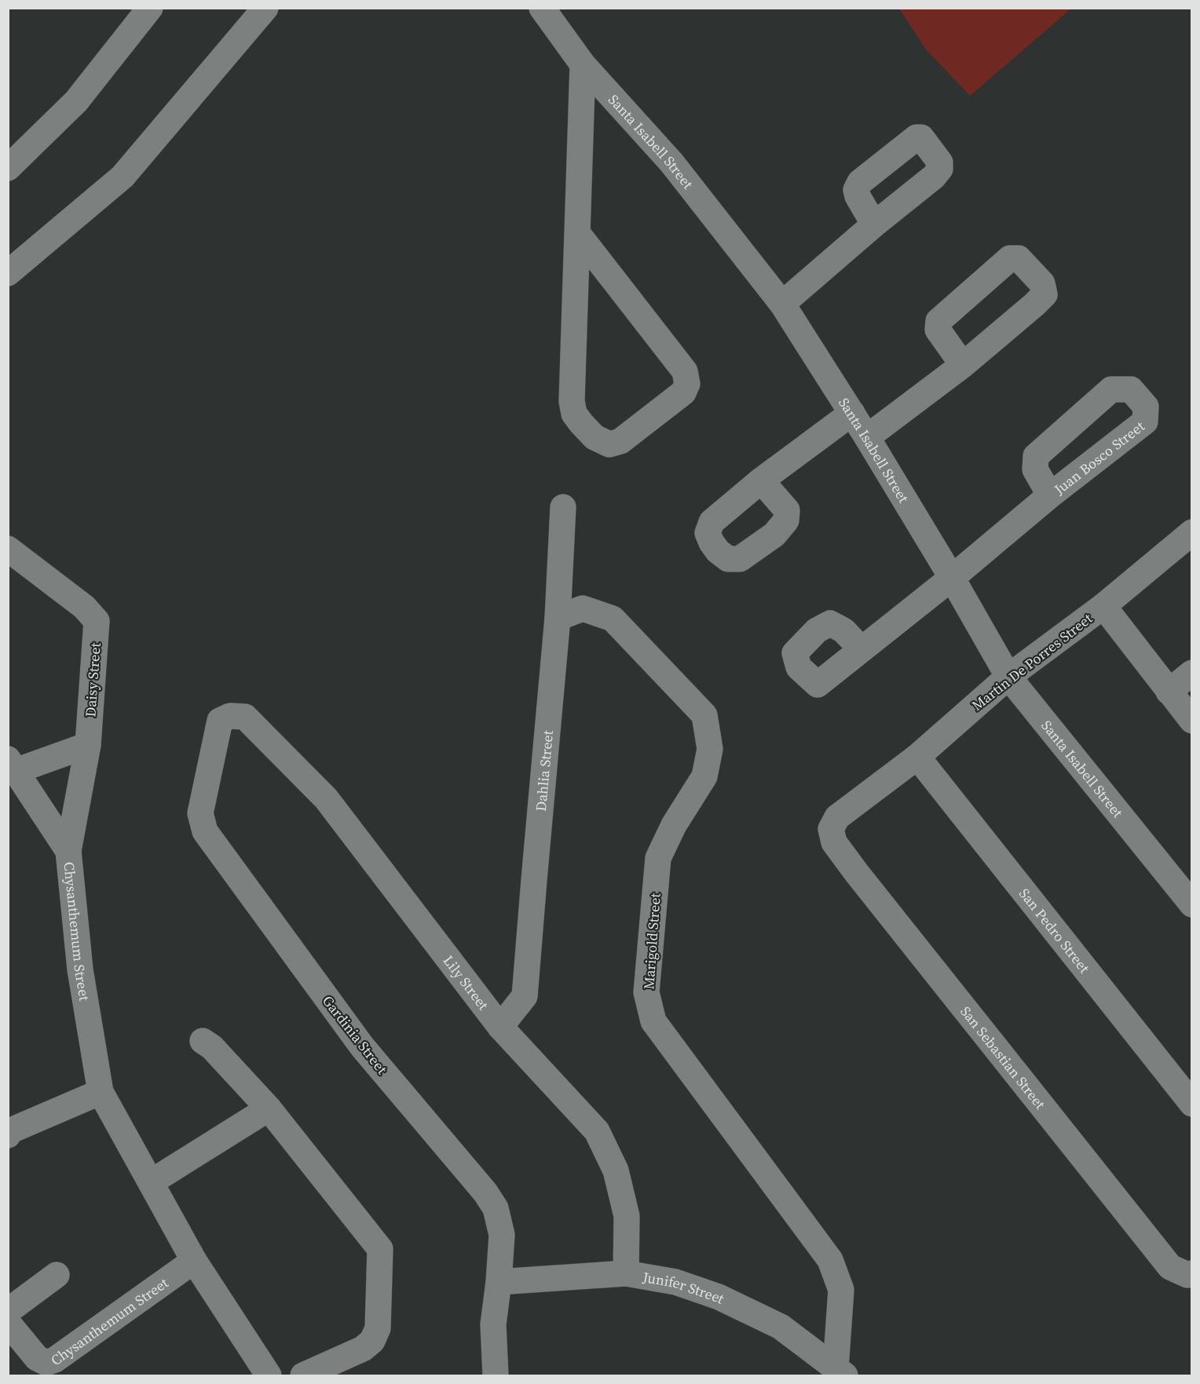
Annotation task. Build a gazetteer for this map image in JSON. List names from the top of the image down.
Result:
{
  "streets": {
    "street": [
      "Santa Isabell Street",
      "Juan Bosco Street",
      "Martin De Porres Street",
      "Daisy Street",
      "Dahlia Street",
      "San Pedro Street",
      "Chysanthemum Street",
      "Marigold Street",
      "Lily Street",
      "Gardinia Street",
      "San Sebastian Street",
      "Junifer Street"
    ]
  },
  "crossings": [
    ["Santa Isabell Street", "Juan Bosco Street"],
    ["Santa Isabell Street", "Martin De Porres Street"],
    ["Martin De Porres Street", "San Pedro Street"],
    ["Martin De Porres Street", "San Sebastian Street"],
    ["Daisy Street", "Chysanthemum Street"],
    ["Dahlia Street", "Marigold Street"],
    ["Dahlia Street", "Lily Street"],
    ["Marigold Street", "Junifer Street"],
    ["Lily Street", "Gardinia Street"],
    ["Lily Street", "Junifer Street"],
    ["Gardinia Street", "Junifer Street"]
  ]
}
